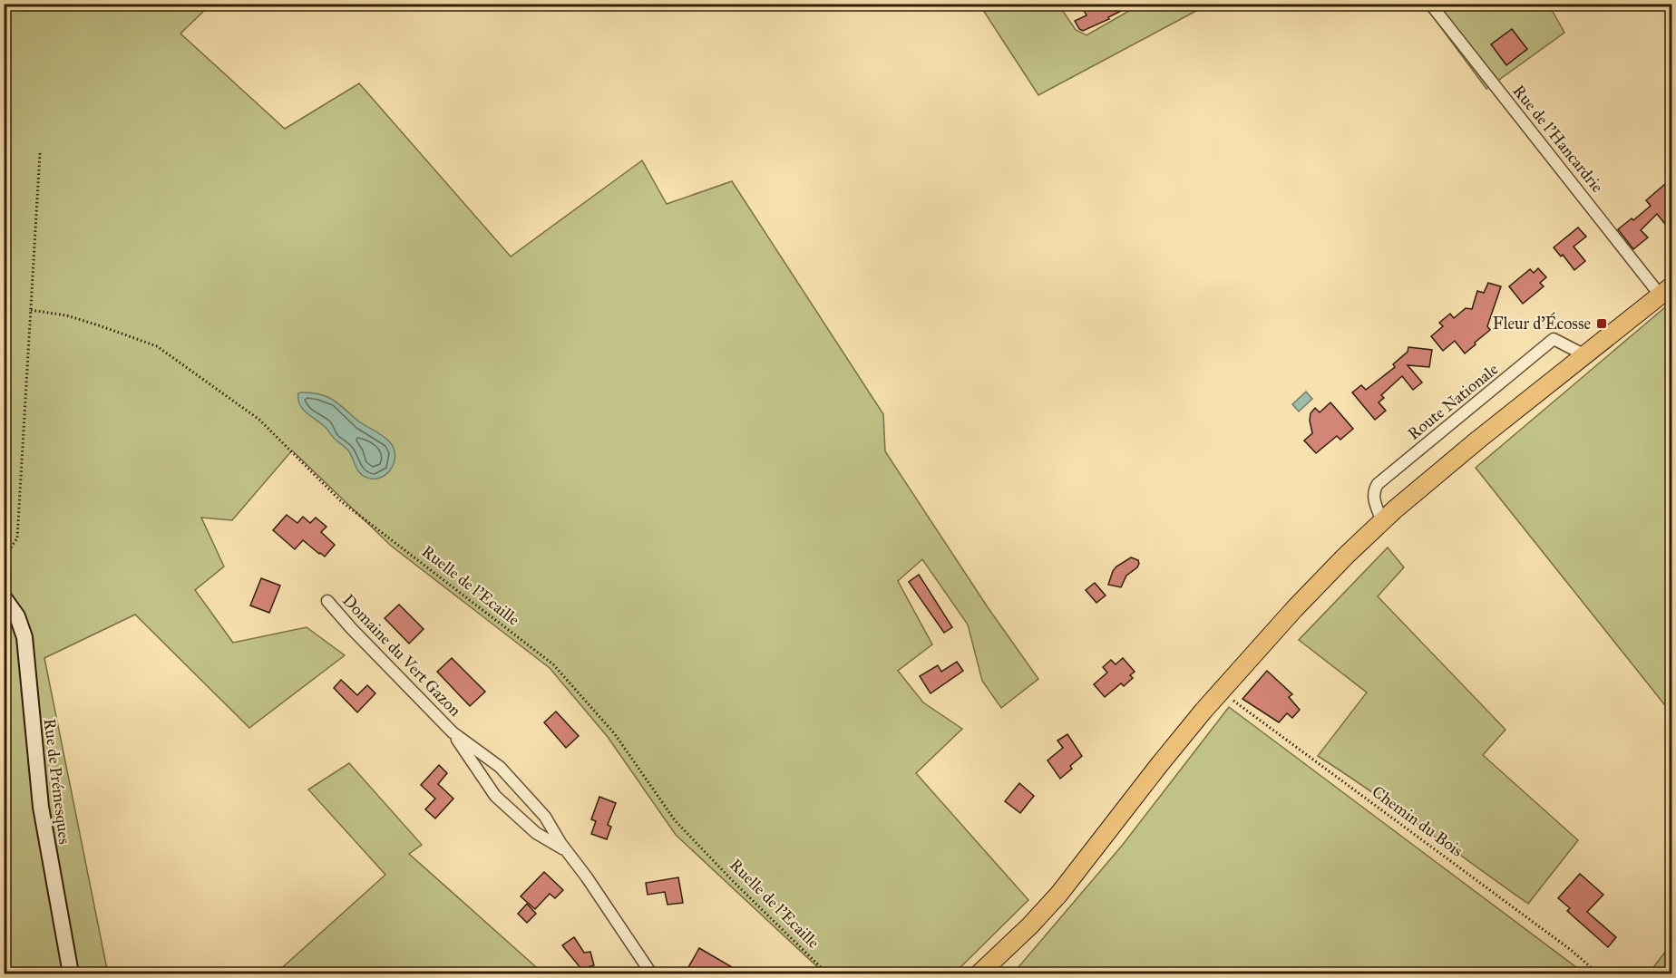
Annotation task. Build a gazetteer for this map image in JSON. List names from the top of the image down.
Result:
{
  "streets": {
    "street": [
      "Rue de l'Hancardrie",
      "Route Nationale",
      "Domaine du Vert Gazon",
      "Rue de Prémesques"
    ],
    "path": ["Ruelle de l'Ecaille", "Chemin du Bois"]
  },
  "places": {
    "transit": ["Fleur d'Écosse"]
  }
}
